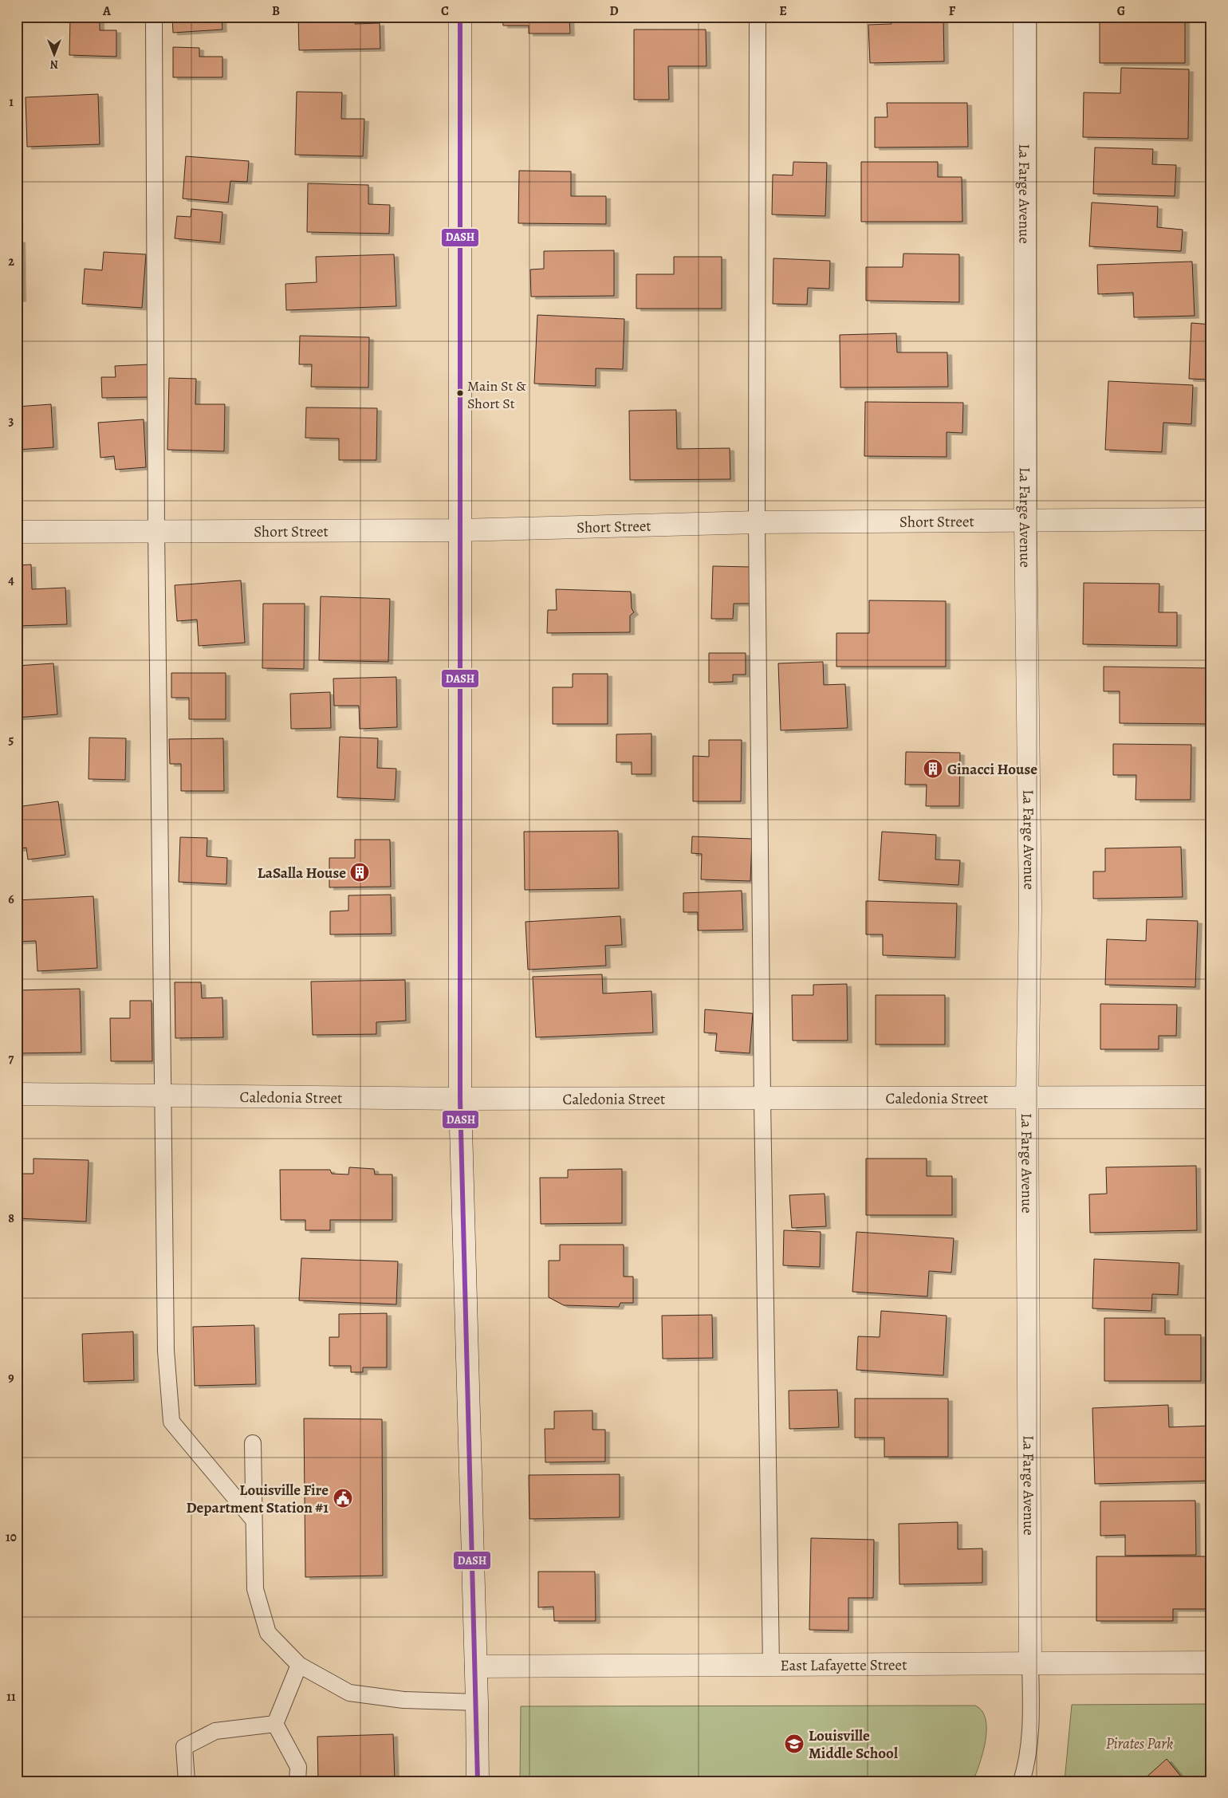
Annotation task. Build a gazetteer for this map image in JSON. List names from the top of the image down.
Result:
{
  "streets": {
    "street": [
      "La Farge Avenue",
      "Short Street",
      "Caledonia Street",
      "East Lafayette Street"
    ]
  },
  "crossings": [
    ["La Farge Avenue", "Short Street"],
    ["La Farge Avenue", "Caledonia Street"],
    ["La Farge Avenue", "East Lafayette Street"]
  ],
  "parks": ["Pirates Park"],
  "places": {
    "other": ["Main St & Short St"],
    "building": ["Ginacci House", "LaSalla House"],
    "public building": ["Louisville Fire Department Station #1"],
    "school or university": ["Louisville Middle School"]
  },
  "lines": ["transit line DASH"],
  "north": "bottom",
  "grid": {
    "columns": [
      "A",
      "B",
      "C",
      "D",
      "E",
      "F",
      "G"
    ],
    "rows": [
      "1",
      "2",
      "3",
      "4",
      "5",
      "6",
      "7",
      "8",
      "9",
      "10",
      "11"
    ]
  }
}
